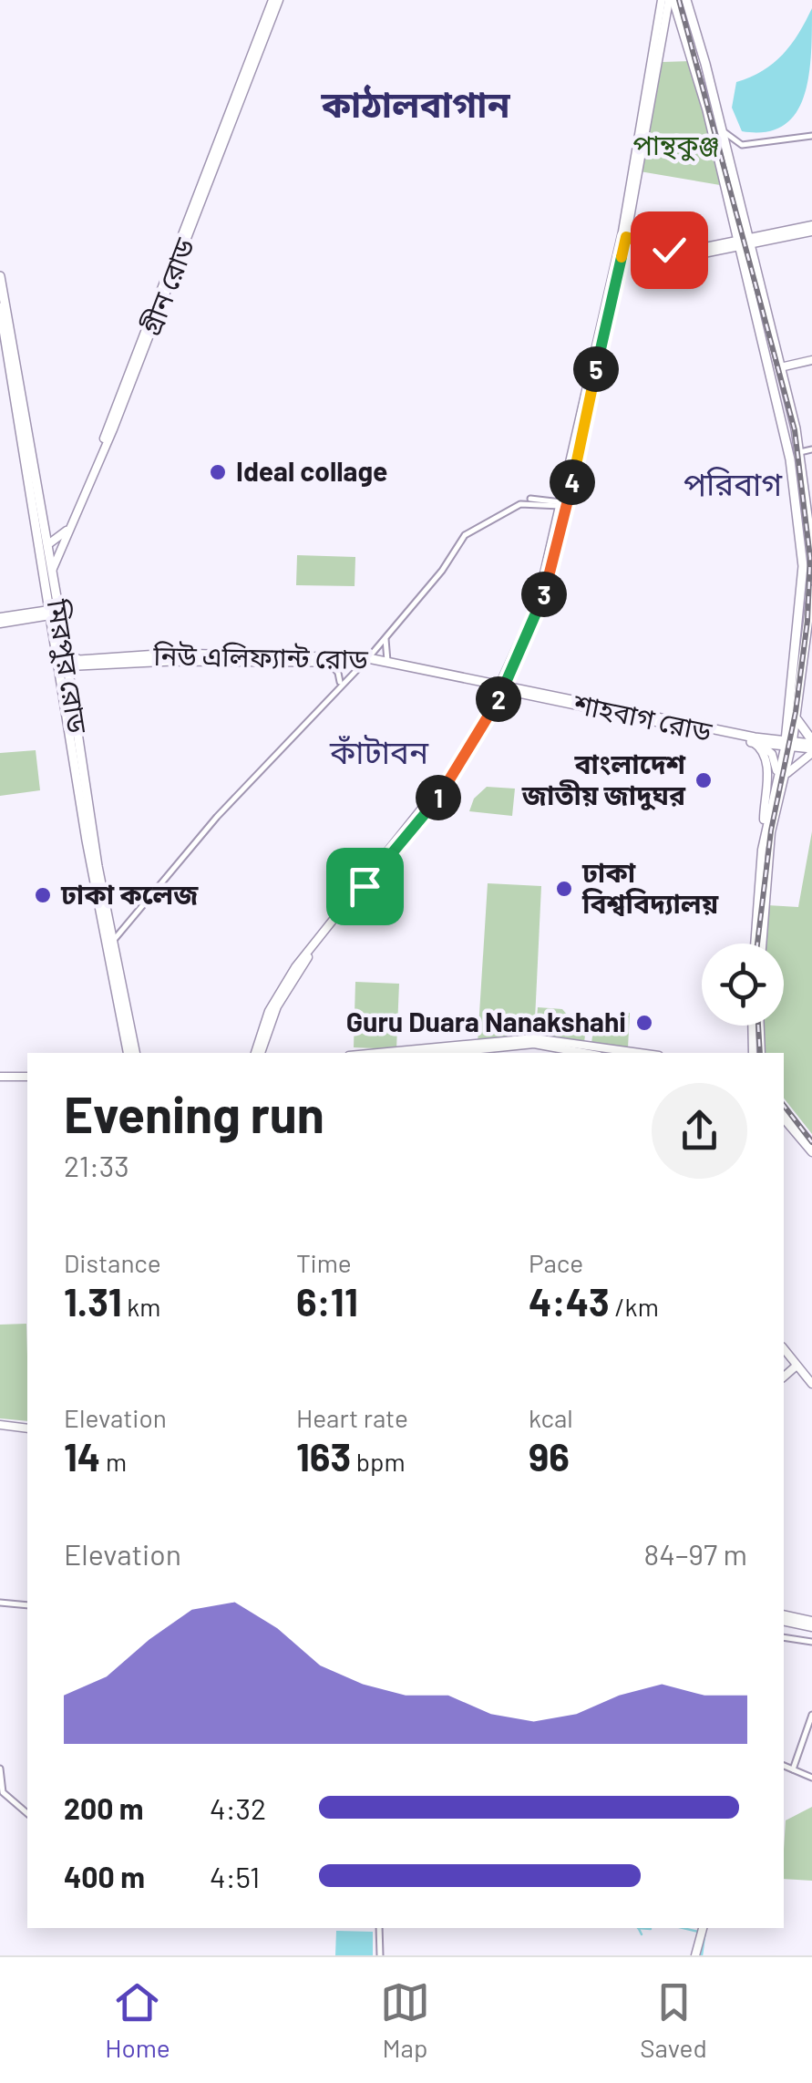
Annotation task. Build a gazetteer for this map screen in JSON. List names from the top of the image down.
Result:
{
  "streets": {
    "highway": ["নিউ এলিফ্যান্ট রোড", "মিরপুর রোড", "শাহবাগ রোড"],
    "main road": ["গ্রীন রোড"]
  },
  "crossings": [
    ["গ্রীন রোড", "মিরপুর রোড"],
    ["নিউ এলিফ্যান্ট রোড", "মিরপুর রোড"],
    ["নিউ এলিফ্যান্ট রোড", "শাহবাগ রোড"]
  ],
  "districts": ["কাঠালবাগান", "পরিবাগ", "কাঁটাবন"],
  "parks": ["পান্থকুঞ্জ"],
  "places": [
    "Ideal collage",
    "বাংলাদেশ জাতীয় জাদুঘর",
    "ঢাকা বিশ্ববিদ্যালয়",
    "ঢাকা কলেজ",
    "Guru Duara Nanakshahi"
  ],
  "page": {
    "pins": [
      "5",
      "4",
      "3",
      "2",
      "1"
    ],
    "heading": ["Evening run", "21:33"],
    "stats": [
      ["Distance", "1.31 km"],
      ["Time", "6:11"],
      ["Pace", "4:43 /km"],
      ["Elevation", "14 m"],
      ["Heart rate", "163 bpm"],
      ["kcal", "96"]
    ],
    "chart": ["Elevation", "84–97 m"],
    "list": [
      {
        "name": "200 m",
        "note": "4:32"
      },
      {
        "name": "400 m",
        "note": "4:51"
      }
    ],
    "tabs": ["Home", "Map", "Saved"]
  }
}
